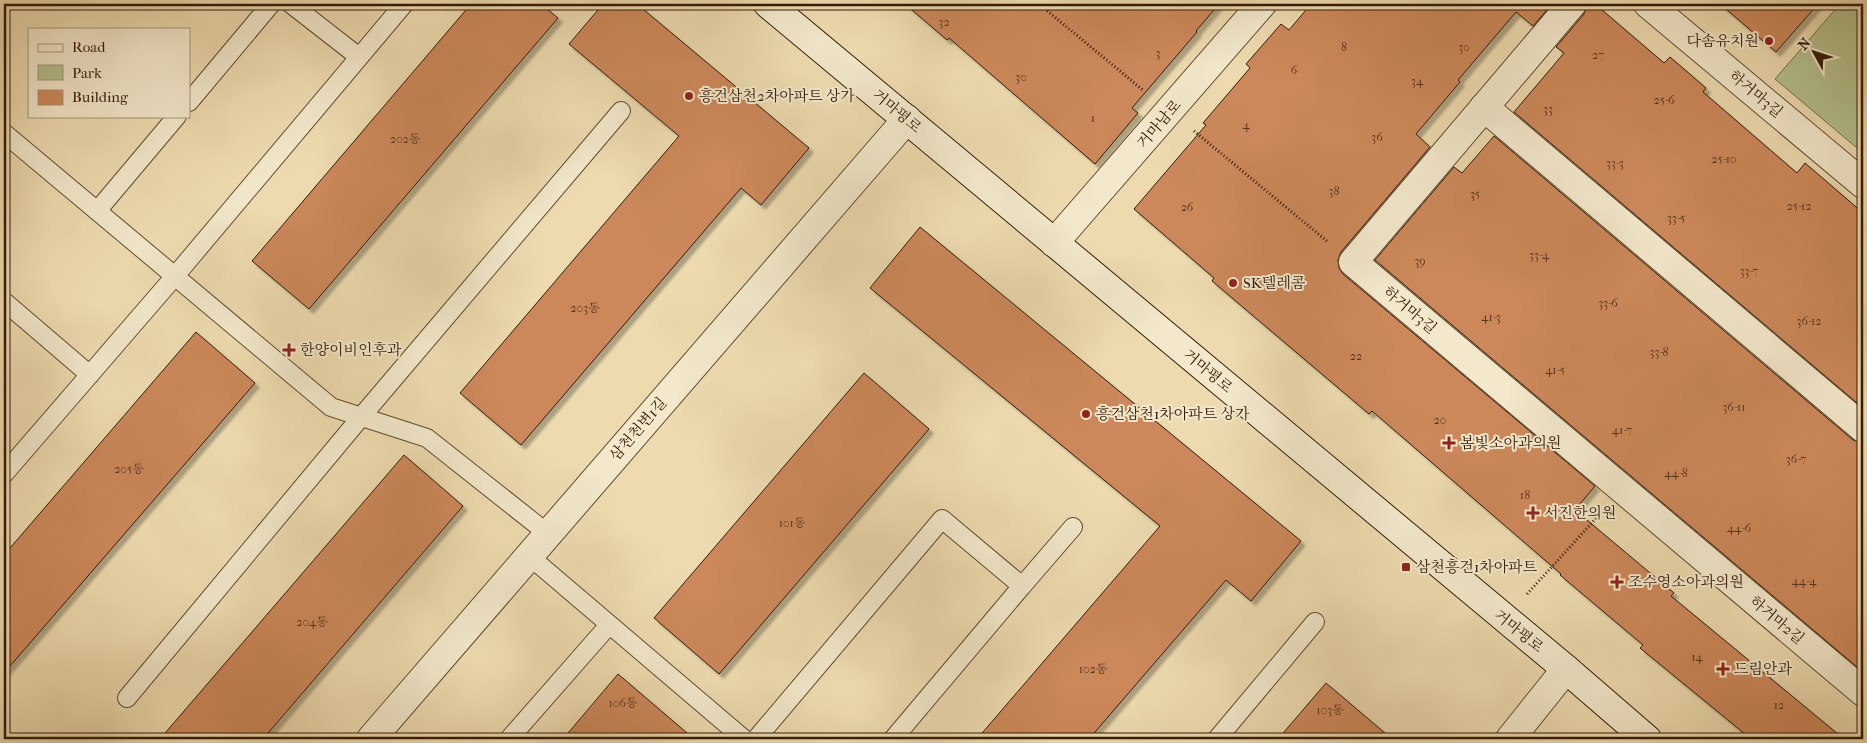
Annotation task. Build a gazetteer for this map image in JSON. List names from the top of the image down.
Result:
{
  "streets": {
    "street": [
      "하거마3길",
      "거마평로",
      "거마남로",
      "삼천천변1길",
      "하거마2길"
    ]
  },
  "crossings": [
    ["하거마3길", "하거마2길"],
    ["거마평로", "거마남로"],
    ["거마평로", "삼천천변1길"]
  ],
  "places": {
    "other": [
      "다솜유치원",
      "흥건삼천2차아파트 상가",
      "SK텔레콤",
      "흥건삼천1차아파트 상가"
    ],
    "health": [
      "한양이비인후과",
      "봄빛소아과의원",
      "서진한의원",
      "조수영소아과의원",
      "드림안과"
    ],
    "transit": ["삼천흥건1차아파트"]
  },
  "house_numbers": [
    "32",
    "8",
    "30",
    "3",
    "27",
    "6",
    "30",
    "34",
    "25-6",
    "33",
    "1",
    "4",
    "36",
    "202동",
    "25-10",
    "33-3",
    "38",
    "35",
    "25-12",
    "26",
    "33-5",
    "33-4",
    "39",
    "33-7",
    "33-6",
    "203동",
    "41-3",
    "36-12",
    "33-8",
    "22",
    "41-5",
    "36-11",
    "20",
    "41-7",
    "36-7",
    "205동",
    "44-8",
    "18",
    "101동",
    "44-6",
    "44-4",
    "204동",
    "14",
    "102동",
    "106동",
    "12",
    "103동"
  ],
  "legend": ["Road", "Park", "Building"],
  "north": "top left"
}
